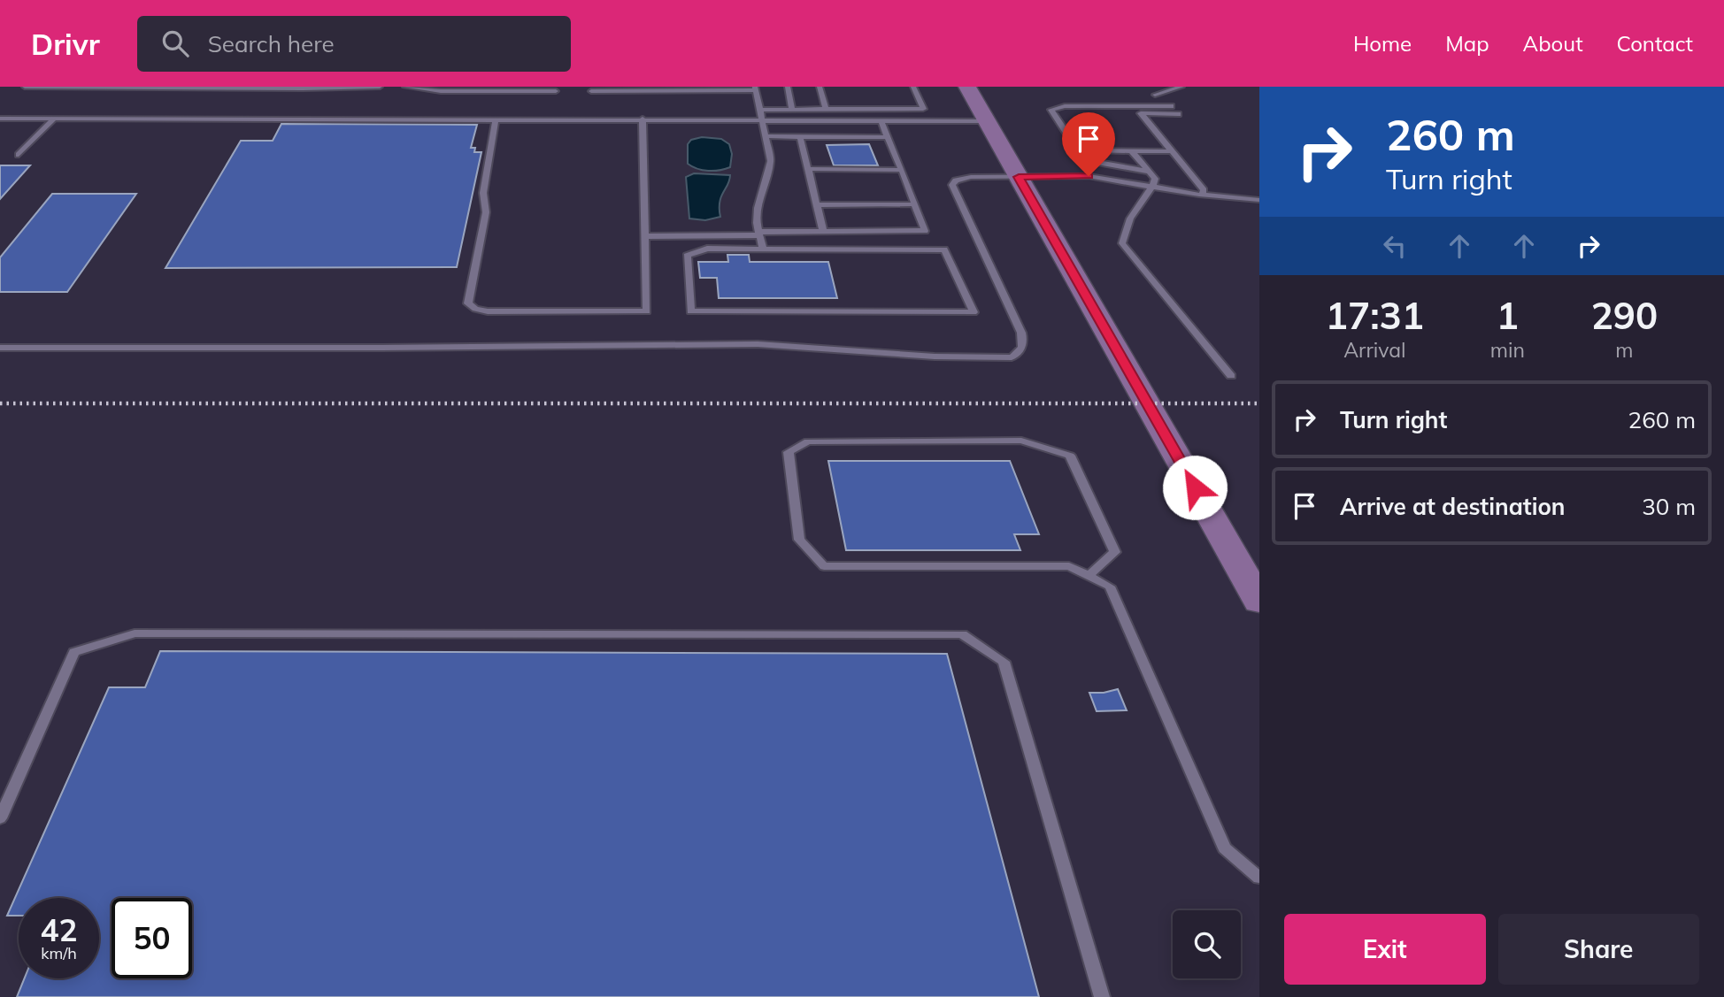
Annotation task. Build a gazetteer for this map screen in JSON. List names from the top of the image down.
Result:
{
  "page": {
    "header": "Drivr",
    "search": "Search here",
    "nav": [
      "Home",
      "Map",
      "About",
      "Contact"
    ],
    "turn": ["260 m", "Turn right"],
    "eta": [
      "17:31",
      "Arrival",
      "1",
      "min",
      "290",
      "m"
    ],
    "list": [
      {
        "name": "Turn right",
        "value": "260 m"
      },
      {
        "name": "Arrive at destination",
        "value": "30 m"
      }
    ],
    "speed": "42 km/h",
    "limit": "50",
    "buttons": ["Exit", "Share"]
  }
}
